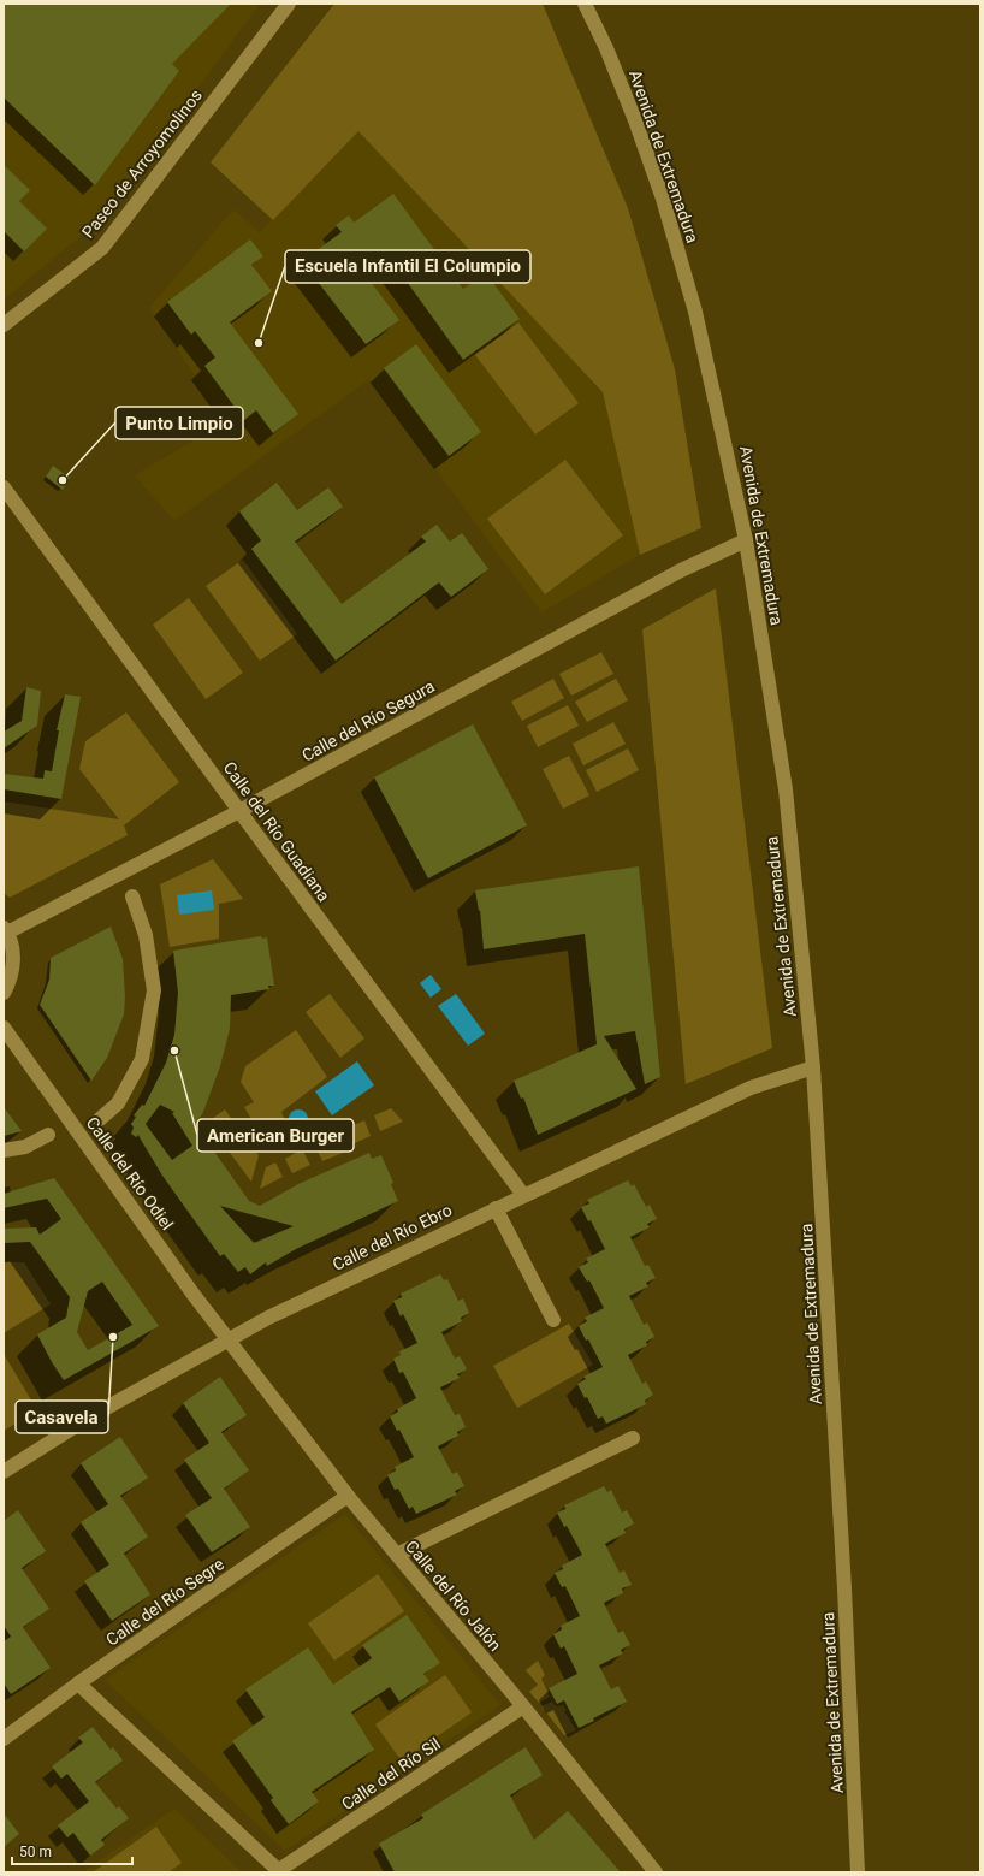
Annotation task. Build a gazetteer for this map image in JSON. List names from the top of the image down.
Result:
{
  "streets": {
    "street": [
      "Avenida de Extremadura",
      "Paseo de Arroyomolinos",
      "Calle del Río Segura",
      "Calle del Río Guadiana",
      "Calle del Río Odiel",
      "Calle del Río Ebro",
      "Calle del Río Jalón",
      "Calle del Río Segre",
      "Calle del Río Sil"
    ]
  },
  "crossings": [
    ["Avenida de Extremadura", "Calle del Río Segura"],
    ["Avenida de Extremadura", "Calle del Río Ebro"],
    ["Calle del Río Segura", "Calle del Río Guadiana"],
    ["Calle del Río Guadiana", "Calle del Río Ebro"],
    ["Calle del Río Odiel", "Calle del Río Ebro"],
    ["Calle del Río Odiel", "Calle del Río Jalón"],
    ["Calle del Río Ebro", "Calle del Río Jalón"],
    ["Calle del Río Jalón", "Calle del Río Segre"],
    ["Calle del Río Jalón", "Calle del Río Sil"],
    ["Calle del Río Segre", "Calle del Río Sil"]
  ],
  "places": [
    "Escuela Infantil El Columpio",
    "Punto Limpio",
    "American Burger",
    "Casavela"
  ],
  "scale_bar": "50 m"
}
